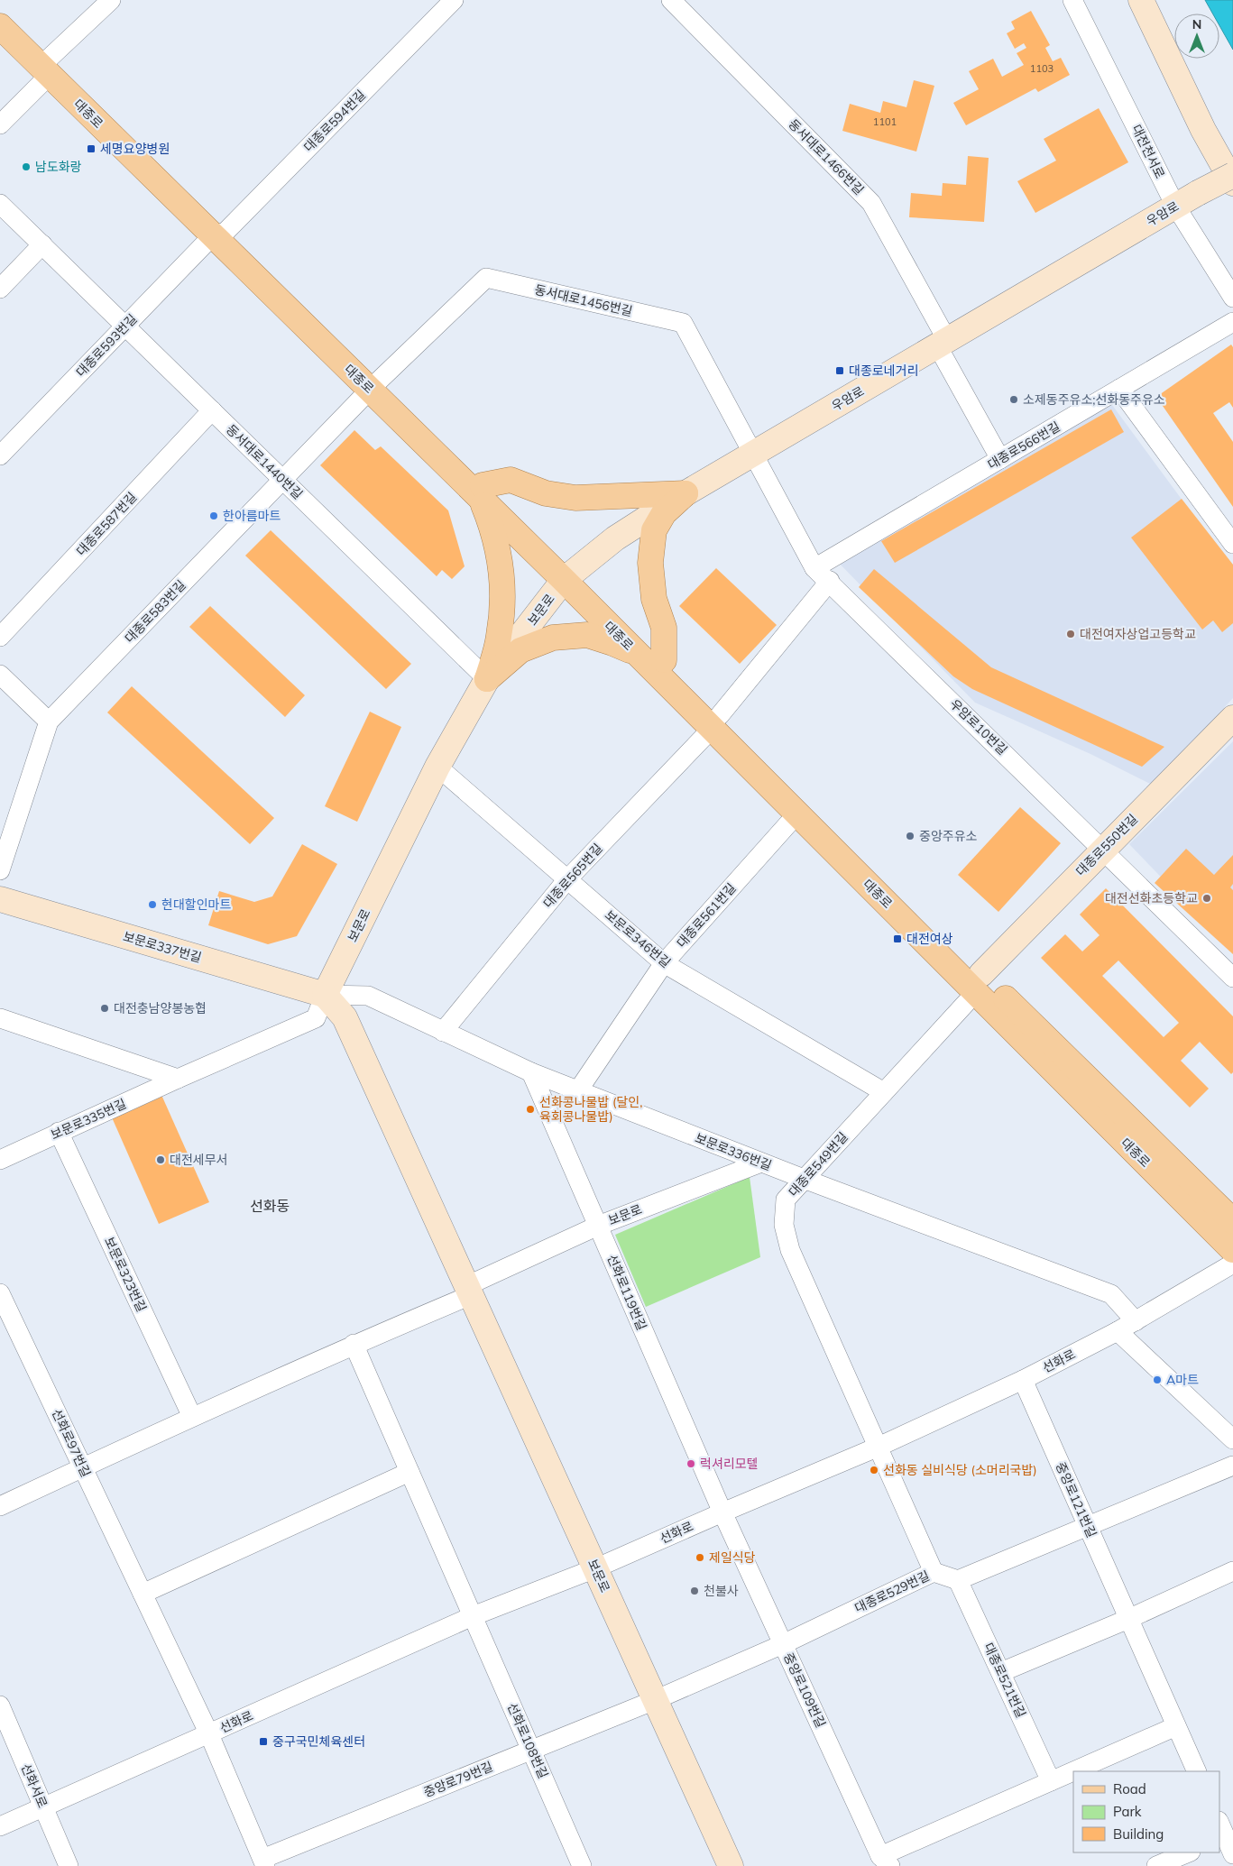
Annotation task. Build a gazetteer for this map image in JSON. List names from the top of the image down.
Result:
{
  "streets": {
    "main road": [
      "대종로",
      "우암로",
      "보문로",
      "대종로550번길",
      "보문로337번길"
    ],
    "street": [
      "대종로594번길",
      "대전천서로",
      "동서대로1466번길",
      "동서대로1456번길",
      "대종로593번길",
      "대종로566번길",
      "동서대로1440번길",
      "대종로587번길",
      "대종로583번길",
      "우암로10번길",
      "대종로565번길",
      "대종로561번길",
      "보문로346번길",
      "보문로335번길",
      "보문로336번길",
      "대종로549번길",
      "보문로323번길",
      "선화로119번길",
      "선화로",
      "선화로97번길",
      "중앙로121번길",
      "대종로529번길",
      "대종로521번길",
      "중앙로109번길",
      "선화로108번길",
      "중앙로79번길",
      "선화서로"
    ]
  },
  "crossings": [
    ["대종로", "대종로594번길"],
    ["대종로", "우암로"],
    ["대종로", "동서대로1456번길"],
    ["대종로", "대종로593번길"],
    ["대종로", "보문로"],
    ["대종로", "대종로583번길"],
    ["대종로", "대종로550번길"],
    ["대종로", "대종로565번길"],
    ["대종로", "대종로561번길"],
    ["대종로", "대종로549번길"],
    ["대종로594번길", "대종로593번길"],
    ["대전천서로", "우암로"],
    ["동서대로1466번길", "우암로"],
    ["동서대로1466번길", "대종로566번길"],
    ["우암로", "동서대로1456번길"],
    ["우암로", "보문로"],
    ["우암로", "우암로10번길"],
    ["동서대로1456번길", "대종로583번길"],
    ["동서대로1456번길", "우암로10번길"],
    ["대종로593번길", "동서대로1440번길"],
    ["대종로566번길", "우암로10번길"],
    ["동서대로1440번길", "대종로587번길"],
    ["동서대로1440번길", "보문로"],
    ["동서대로1440번길", "대종로583번길"],
    ["보문로", "보문로346번길"],
    ["보문로", "보문로337번길"],
    ["보문로", "보문로335번길"],
    ["보문로", "보문로336번길"],
    ["보문로", "선화로119번길"],
    ["보문로", "선화로"],
    ["보문로", "대종로529번길"],
    ["보문로", "중앙로79번길"],
    ["우암로10번길", "대종로550번길"],
    ["대종로550번길", "대종로549번길"],
    ["대종로565번길", "보문로346번길"],
    ["대종로565번길", "보문로336번길"],
    ["대종로561번길", "보문로346번길"],
    ["대종로561번길", "보문로336번길"],
    ["보문로346번길", "대종로549번길"],
    ["보문로337번길", "보문로335번길"],
    ["보문로337번길", "보문로336번길"],
    ["보문로335번길", "보문로336번길"],
    ["보문로335번길", "보문로323번길"],
    ["보문로336번길", "대종로549번길"],
    ["보문로336번길", "선화로119번길"],
    ["보문로336번길", "선화로"],
    ["대종로549번길", "선화로"],
    ["선화로119번길", "선화로"],
    ["선화로119번길", "중앙로109번길"],
    ["선화로", "선화로97번길"],
    ["선화로", "중앙로121번길"],
    ["선화로", "중앙로109번길"],
    ["선화로", "선화로108번길"],
    ["선화로", "중앙로79번길"],
    ["선화로", "선화서로"],
    ["선화로97번길", "중앙로79번길"],
    ["대종로529번길", "대종로521번길"],
    ["대종로529번길", "중앙로109번길"],
    ["대종로529번길", "중앙로79번길"],
    ["선화로108번길", "중앙로79번길"]
  ],
  "districts": ["선화동"],
  "places": {
    "transit": [
      "세명요양병원",
      "대종로네거리",
      "대전여상",
      "중구국민체육센터"
    ],
    "other": [
      "남도화랑",
      "소제동주유소;선화동주유소",
      "한아름마트",
      "대전여자상업고등학교",
      "중앙주유소",
      "대전선화초등학교",
      "현대할인마트",
      "대전충남양봉농협",
      "선화콩나물밥 (달인, 육회콩나물밥)",
      "대전세무서",
      "A마트",
      "럭셔리모텔",
      "선화동 실비식당 (소머리국밥)",
      "제일식당",
      "천불사"
    ]
  },
  "house_numbers": ["1103", "1101"],
  "legend": ["Road", "Park", "Building"],
  "north": "top"
}
